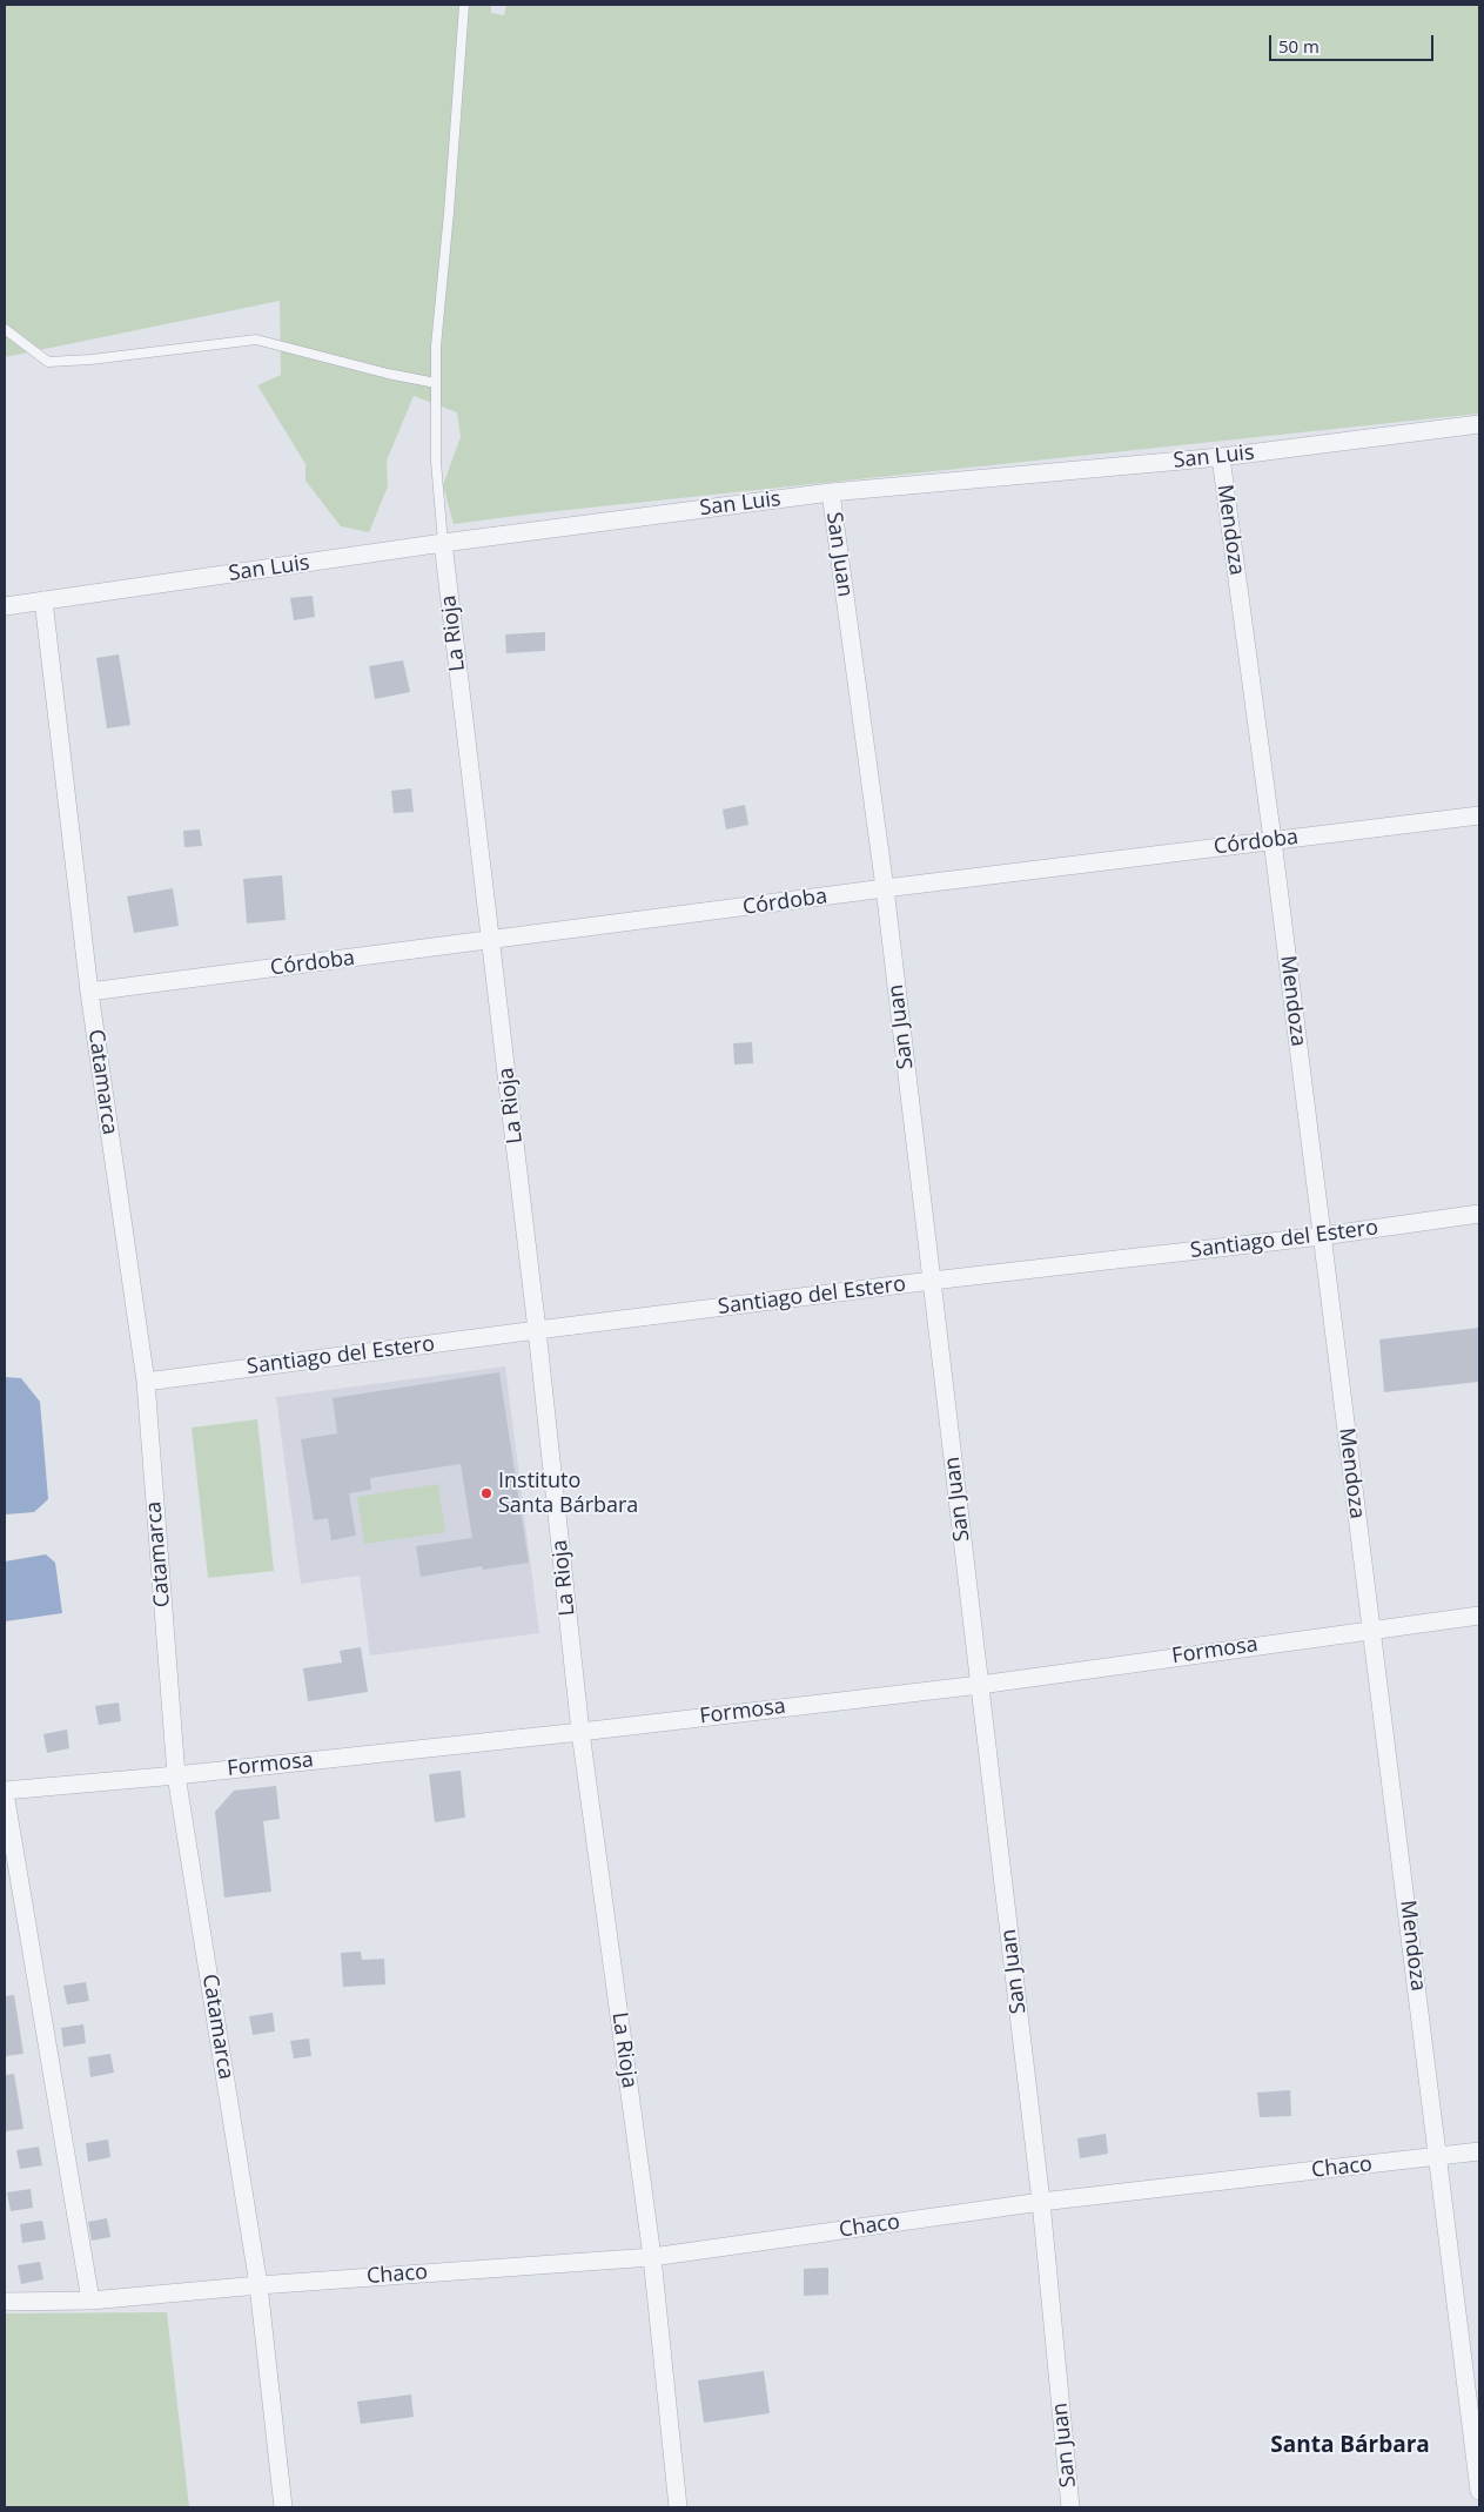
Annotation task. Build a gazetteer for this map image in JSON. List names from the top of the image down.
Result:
{
  "streets": {
    "street": [
      "San Luis",
      "Mendoza",
      "San Juan",
      "La Rioja",
      "Córdoba",
      "Catamarca",
      "Santiago del Estero",
      "Formosa",
      "Chaco"
    ]
  },
  "crossings": [
    ["San Luis", "Mendoza"],
    ["San Luis", "San Juan"],
    ["San Luis", "La Rioja"],
    ["San Luis", "Catamarca"],
    ["Mendoza", "Córdoba"],
    ["Mendoza", "Santiago del Estero"],
    ["Mendoza", "Formosa"],
    ["Mendoza", "Chaco"],
    ["San Juan", "Córdoba"],
    ["San Juan", "Santiago del Estero"],
    ["San Juan", "Formosa"],
    ["San Juan", "Chaco"],
    ["La Rioja", "Córdoba"],
    ["La Rioja", "Santiago del Estero"],
    ["La Rioja", "Formosa"],
    ["La Rioja", "Chaco"],
    ["Córdoba", "Catamarca"],
    ["Catamarca", "Santiago del Estero"],
    ["Catamarca", "Formosa"],
    ["Catamarca", "Chaco"]
  ],
  "districts": ["Santa Bárbara"],
  "places": ["Instituto Santa Bárbara"],
  "scale_bar": "50 m"
}
